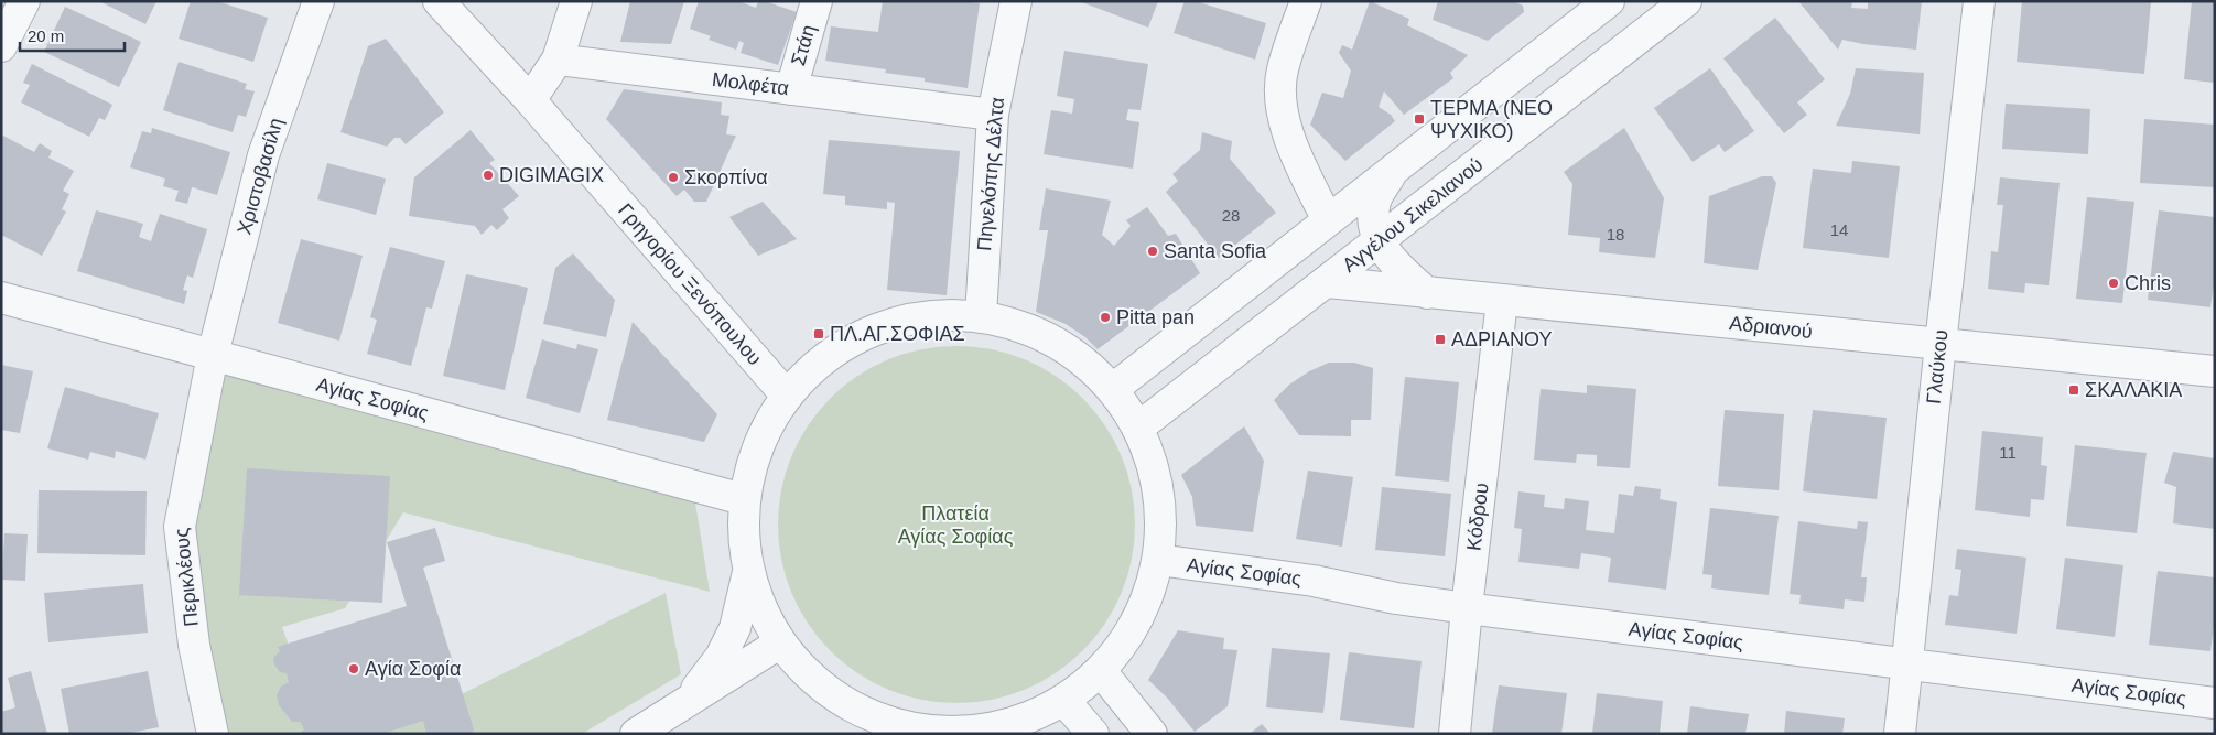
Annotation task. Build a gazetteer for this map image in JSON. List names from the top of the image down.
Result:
{
  "streets": {
    "street": [
      "Στάη",
      "Μολφέτα",
      "Πηνελόπης Δέλτα",
      "Χριστοβασίλη",
      "Αγγέλου Σικελιανού",
      "Γρηγορίου Ξενόπουλου",
      "Αδριανού",
      "Γλαύκου",
      "Αγίας Σοφίας",
      "Κόδρου",
      "Περικλέους"
    ]
  },
  "crossings": [
    ["Στάη", "Μολφέτα"],
    ["Μολφέτα", "Πηνελόπης Δέλτα"],
    ["Χριστοβασίλη", "Αγίας Σοφίας"],
    ["Χριστοβασίλη", "Περικλέους"],
    ["Αγγέλου Σικελιανού", "Αδριανού"],
    ["Αδριανού", "Γλαύκου"],
    ["Αδριανού", "Κόδρου"],
    ["Γλαύκου", "Αγίας Σοφίας"],
    ["Αγίας Σοφίας", "Κόδρου"],
    ["Αγίας Σοφίας", "Περικλέους"]
  ],
  "parks": ["Πλατεία Αγίας Σοφίας"],
  "places": {
    "transit": [
      "ΤΕΡΜΑ (ΝΕΟ ΨΥΧΙΚΟ)",
      "ΠΛ.ΑΓ.ΣΟΦΙΑΣ",
      "ΑΔΡΙΑΝΟΥ",
      "ΣΚΑΛΑΚΙΑ"
    ],
    "other": [
      "DIGIMAGIX",
      "Σκορπίνα",
      "Santa Sofia",
      "Chris",
      "Pitta pan",
      "Αγία Σοφία"
    ]
  },
  "house_numbers": [
    "28",
    "14",
    "18",
    "11"
  ],
  "scale_bar": "20 m"
}
